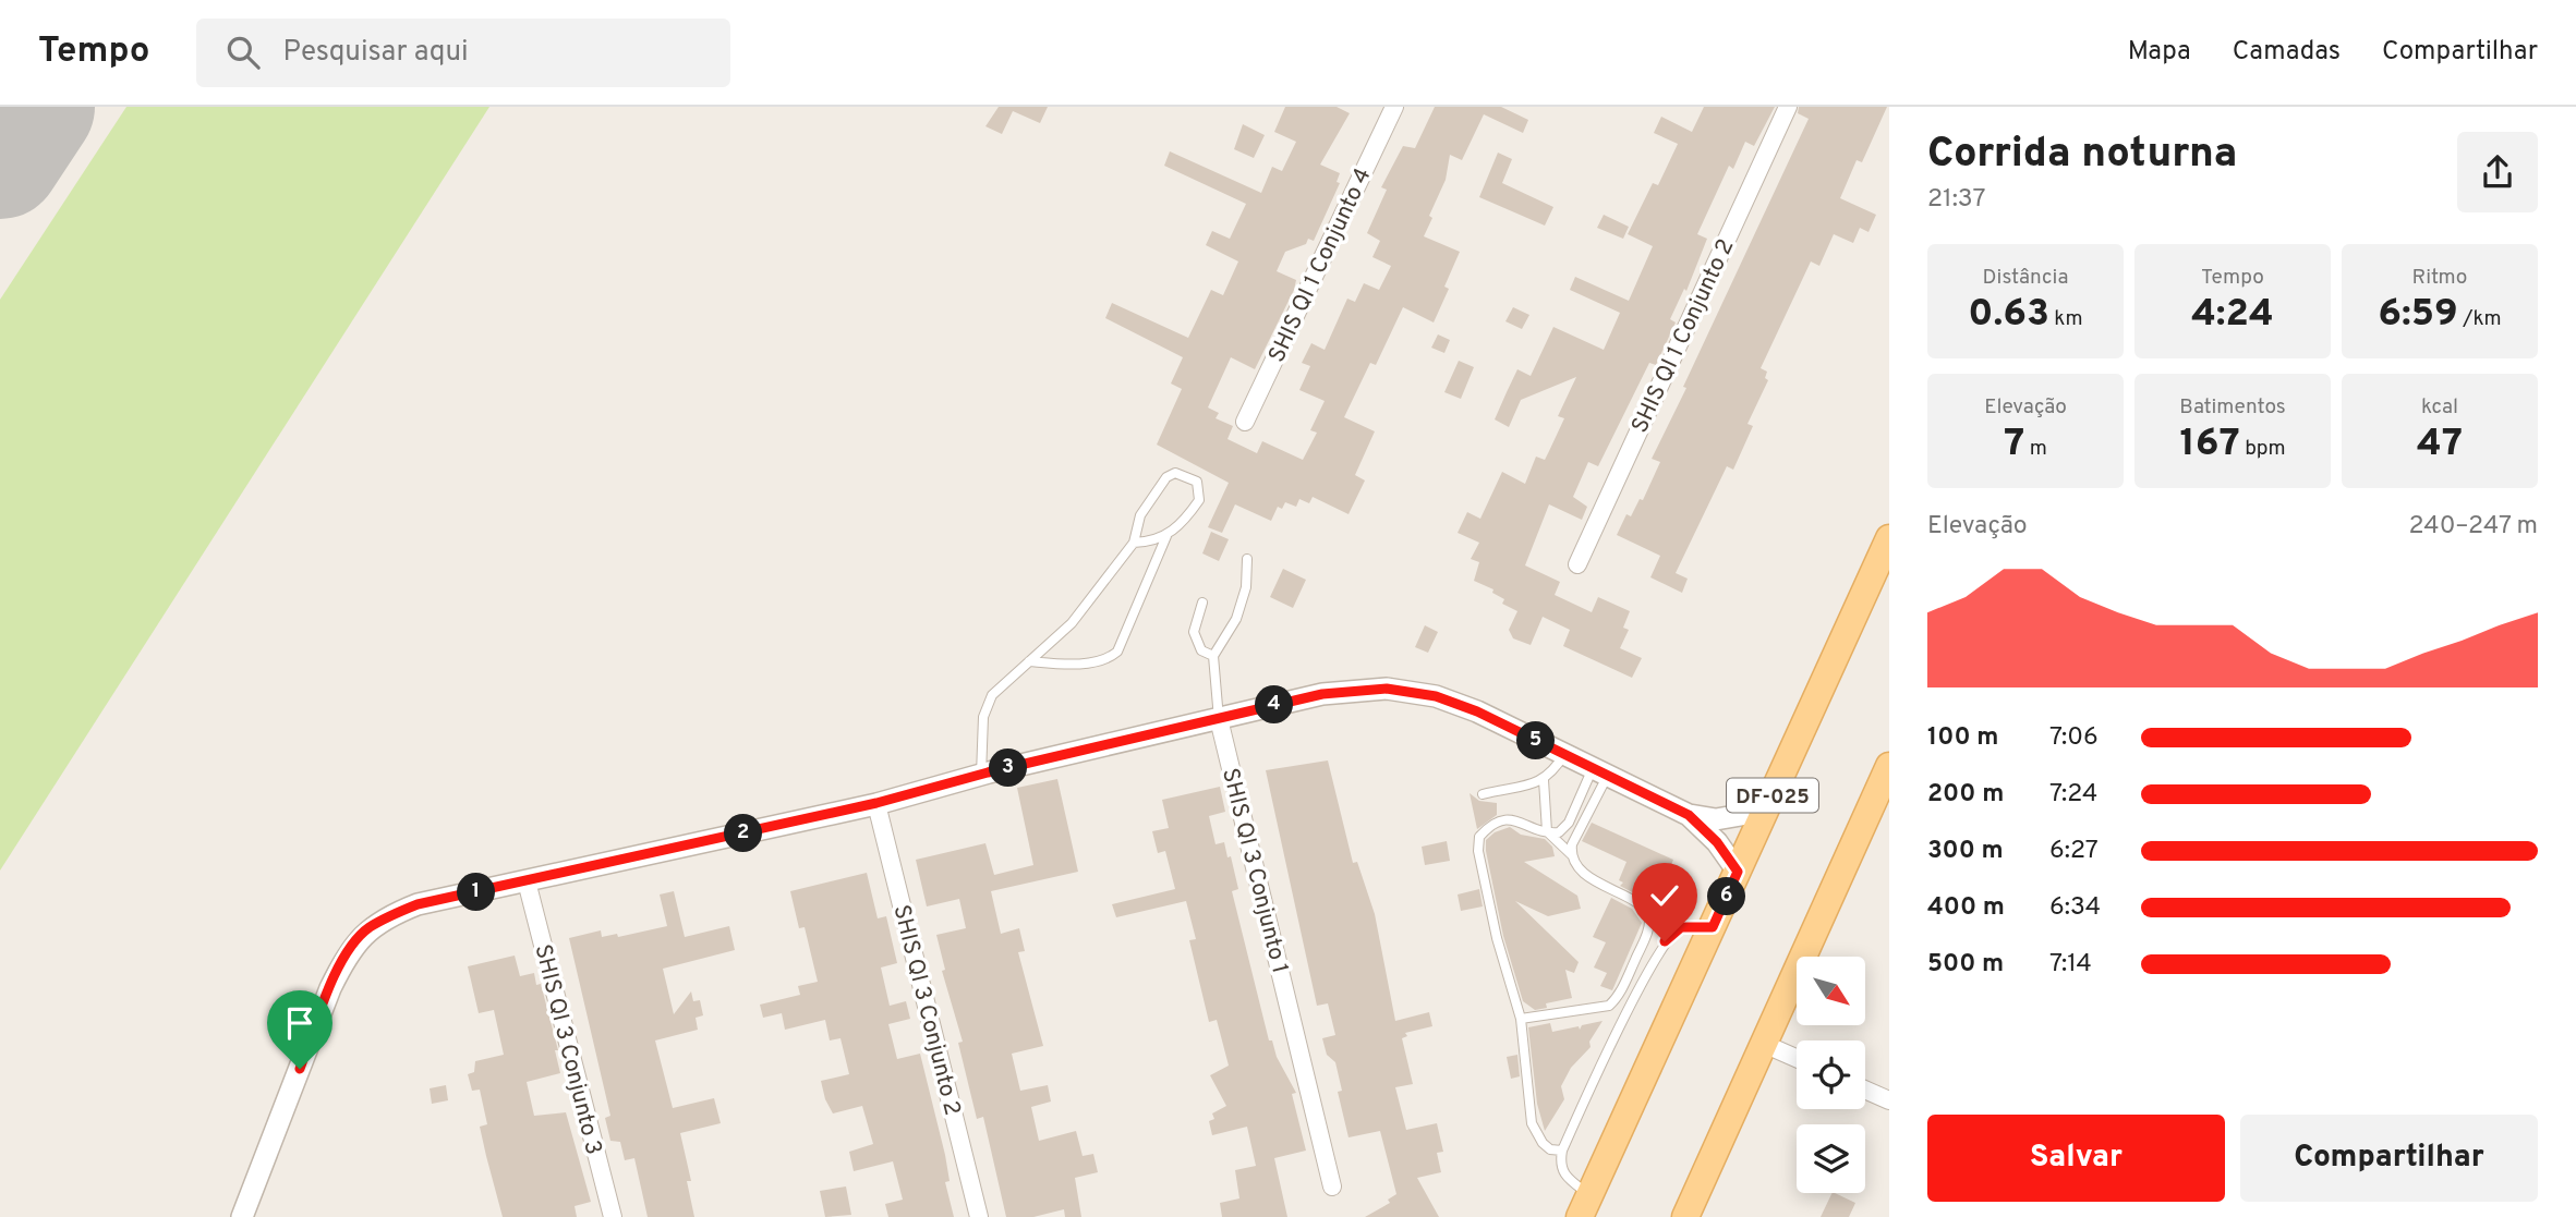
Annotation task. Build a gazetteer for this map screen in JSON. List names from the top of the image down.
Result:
{
  "streets": {
    "main road": ["DF-025"],
    "street": [
      "SHIS QI 1 Conjunto 4",
      "SHIS QI 1 Conjunto 2",
      "SHIS QI 3 Conjunto 1",
      "SHIS QI 3 Conjunto 2",
      "SHIS QI 3 Conjunto 3"
    ]
  },
  "north": "bottom right",
  "page": {
    "header": "Tempo",
    "search": "Pesquisar aqui",
    "nav": ["Mapa", "Camadas", "Compartilhar"],
    "heading": ["Corrida noturna", "21:37"],
    "stats": [
      ["Distância", "0.63 km"],
      ["Tempo", "4:24"],
      ["Ritmo", "6:59 /km"],
      ["Elevação", "7 m"],
      ["Batimentos", "167 bpm"],
      ["kcal", "47"]
    ],
    "chart": ["Elevação", "240–247 m"],
    "pins": [
      "4",
      "5",
      "3",
      "2",
      "1",
      "6"
    ],
    "list": [
      {
        "name": "100 m",
        "note": "7:06"
      },
      {
        "name": "200 m",
        "note": "7:24"
      },
      {
        "name": "300 m",
        "note": "6:27"
      },
      {
        "name": "400 m",
        "note": "6:34"
      },
      {
        "name": "500 m",
        "note": "7:14"
      }
    ],
    "buttons": ["Salvar", "Compartilhar"]
  }
}
